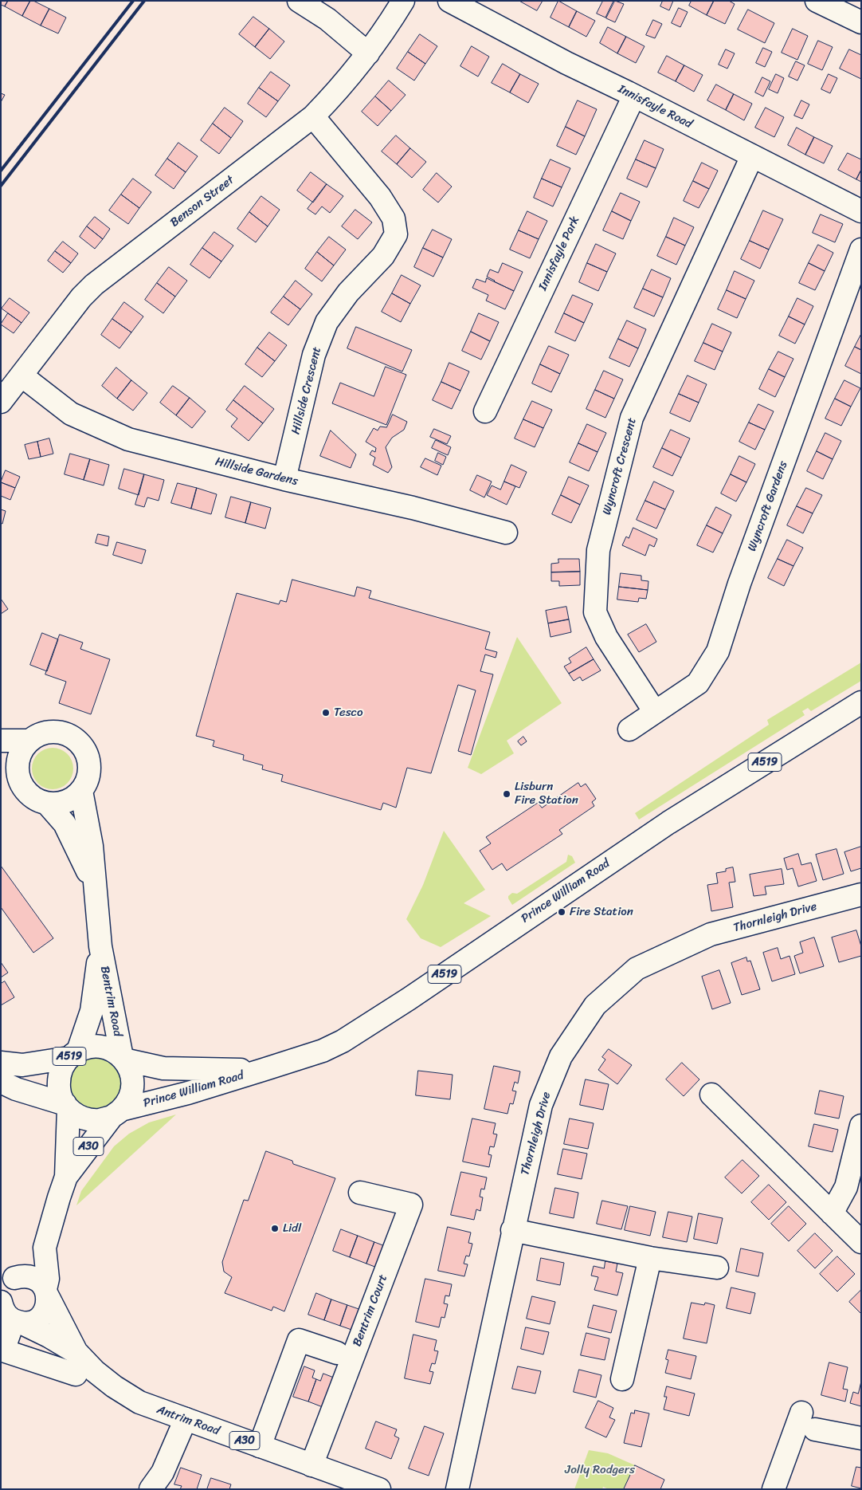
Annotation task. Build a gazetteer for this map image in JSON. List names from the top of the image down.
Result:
{
  "streets": {
    "street": [
      "Innisfayle Road",
      "Benson Street",
      "Innisfayle Park",
      "Hillside Crescent",
      "Wyncroft Crescent",
      "Hillside Gardens",
      "Wyncroft Gardens",
      "A519",
      "Prince William Road",
      "Thornleigh Drive",
      "Bentrim Road",
      "A30",
      "Bentrim Court",
      "Antrim Road"
    ]
  },
  "crossings": [
    ["Innisfayle Road", "Innisfayle Park"],
    ["Innisfayle Road", "Wyncroft Crescent"],
    ["Benson Street", "Hillside Crescent"],
    ["Benson Street", "Hillside Gardens"],
    ["Hillside Crescent", "Hillside Gardens"],
    ["Wyncroft Crescent", "Wyncroft Gardens"],
    ["A519", "Prince William Road"],
    ["A519", "Bentrim Road"],
    ["A519", "A30"],
    ["Prince William Road", "Bentrim Road"],
    ["Prince William Road", "A30"],
    ["Bentrim Road", "A30"],
    ["A30", "Antrim Road"],
    ["Bentrim Court", "Antrim Road"]
  ],
  "parks": ["Jolly Rodgers"],
  "places": [
    "Tesco",
    "Lisburn Fire Station",
    "Fire Station",
    "Lidl"
  ]
}
